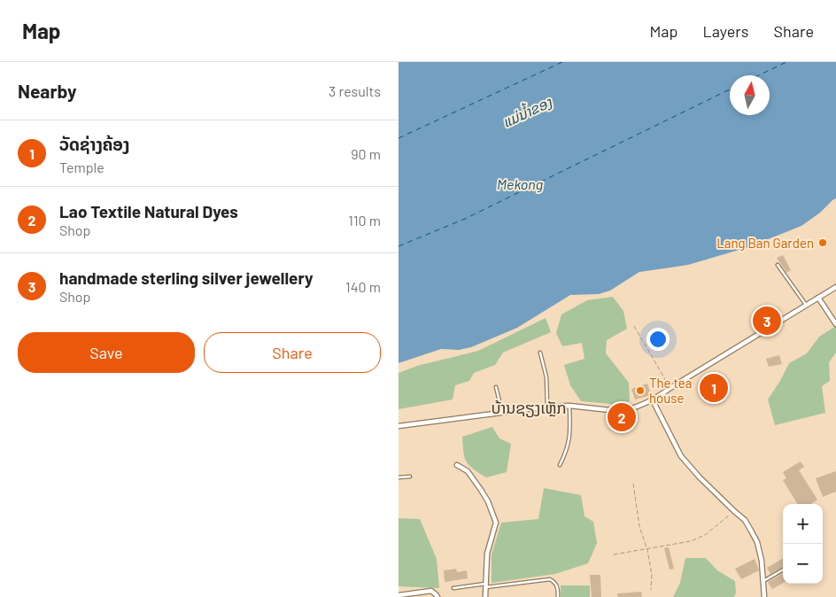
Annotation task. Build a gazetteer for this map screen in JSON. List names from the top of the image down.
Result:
{
  "districts": ["ບ້ານຊຽງເຫຼັກ"],
  "water": ["ແມ່ນ້ຳຂອງ", "Mekong"],
  "places": ["Lang Ban Garden", "The tea house"],
  "north": "top",
  "page": {
    "header": "Map",
    "nav": ["Map", "Layers", "Share"],
    "heading": ["Nearby", "3 results"],
    "list": [
      {
        "mark": "1",
        "name": "ວັດຊ່າງຄ້ອງ",
        "note": "Temple",
        "value": "90 m"
      },
      {
        "mark": "2",
        "name": "Lao Textile Natural Dyes",
        "note": "Shop",
        "value": "110 m"
      },
      {
        "mark": "3",
        "name": "handmade sterling silver jewellery",
        "note": "Shop",
        "value": "140 m"
      }
    ],
    "pins": ["3", "1", "2"],
    "buttons": ["Save", "Share"],
    "map_buttons": ["+", "−"]
  }
}
